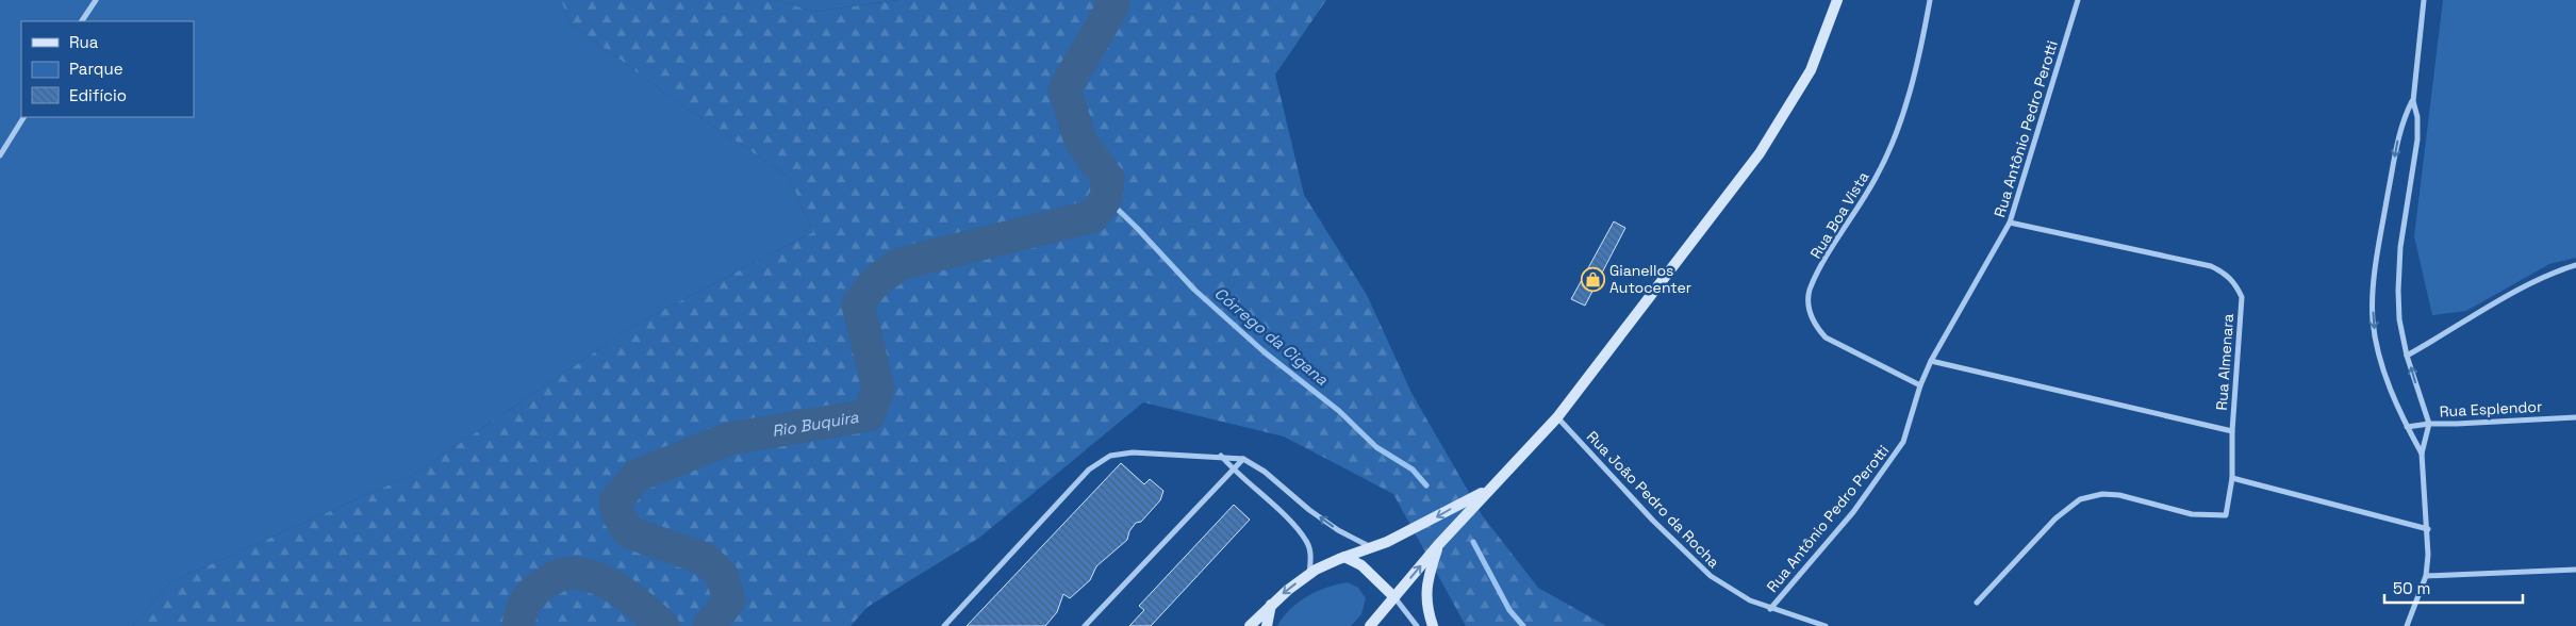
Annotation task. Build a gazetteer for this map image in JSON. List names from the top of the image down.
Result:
{
  "streets": {
    "street": [
      "Rua Antônio Pedro Perotti",
      "Rua Boa Vista",
      "Rua Almenara",
      "Rua Esplendor",
      "Rua João Pedro da Rocha"
    ]
  },
  "crossings": [
    ["Rua Antônio Pedro Perotti", "Rua Boa Vista"],
    ["Rua Antônio Pedro Perotti", "Rua Almenara"],
    ["Rua Antônio Pedro Perotti", "Rua João Pedro da Rocha"]
  ],
  "water": ["Córrego da Cigana", "Rio Buquira"],
  "places": {
    "shop": ["Gianellos Autocenter"]
  },
  "legend": ["Rua", "Parque", "Edifício"],
  "scale_bar": "50 m"
}
